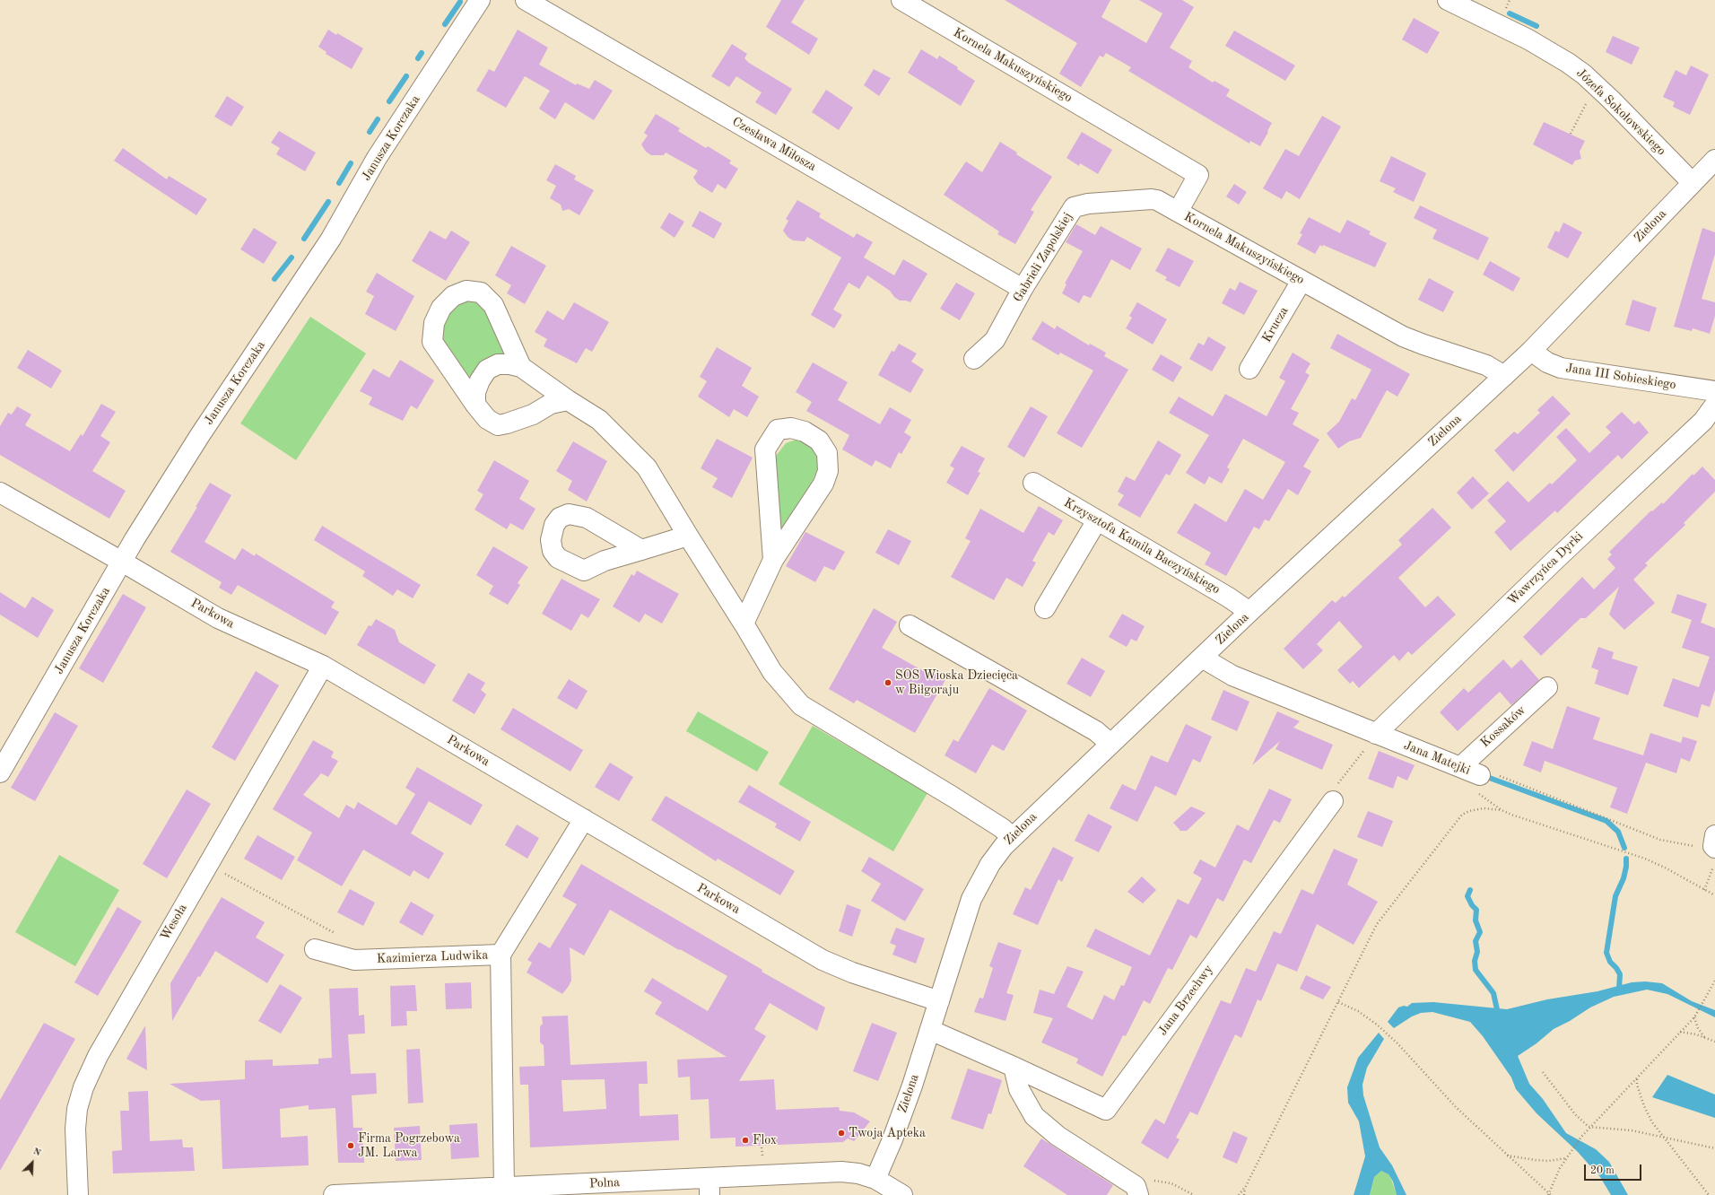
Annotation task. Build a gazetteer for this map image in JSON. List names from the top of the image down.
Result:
{
  "streets": {
    "street": [
      "Kornela Makuszyńskiego",
      "Józefa Sokołowskiego",
      "Janusza Korczaka",
      "Czesława Miłosza",
      "Zielona",
      "Gabrieli Zapolskiej",
      "Krucza",
      "Jana III Sobieskiego",
      "Krzysztofa Kamila Baczyńskiego",
      "Wawrzyńca Dyrki",
      "Parkowa",
      "Kossaków",
      "Jana Matejki",
      "Wesoła",
      "Kazimierza Ludwika",
      "Jana Brzechwy",
      "Polna"
    ]
  },
  "crossings": [
    ["Kornela Makuszyńskiego", "Zielona"],
    ["Kornela Makuszyńskiego", "Gabrieli Zapolskiej"],
    ["Kornela Makuszyńskiego", "Krucza"],
    ["Józefa Sokołowskiego", "Zielona"],
    ["Janusza Korczaka", "Parkowa"],
    ["Czesława Miłosza", "Gabrieli Zapolskiej"],
    ["Zielona", "Jana III Sobieskiego"],
    ["Zielona", "Krzysztofa Kamila Baczyńskiego"],
    ["Zielona", "Parkowa"],
    ["Zielona", "Jana Matejki"],
    ["Zielona", "Jana Brzechwy"],
    ["Zielona", "Polna"],
    ["Wawrzyńca Dyrki", "Jana Matejki"],
    ["Parkowa", "Wesoła"],
    ["Parkowa", "Kazimierza Ludwika"],
    ["Kossaków", "Jana Matejki"]
  ],
  "places": [
    "SOS Wioska Dziecięca w Biłgoraju",
    "Twoja Apteka",
    "Flox",
    "Firma Pogrzebowa JM. Larwa"
  ],
  "scale_bar": "20 m",
  "north": "top right"
}
